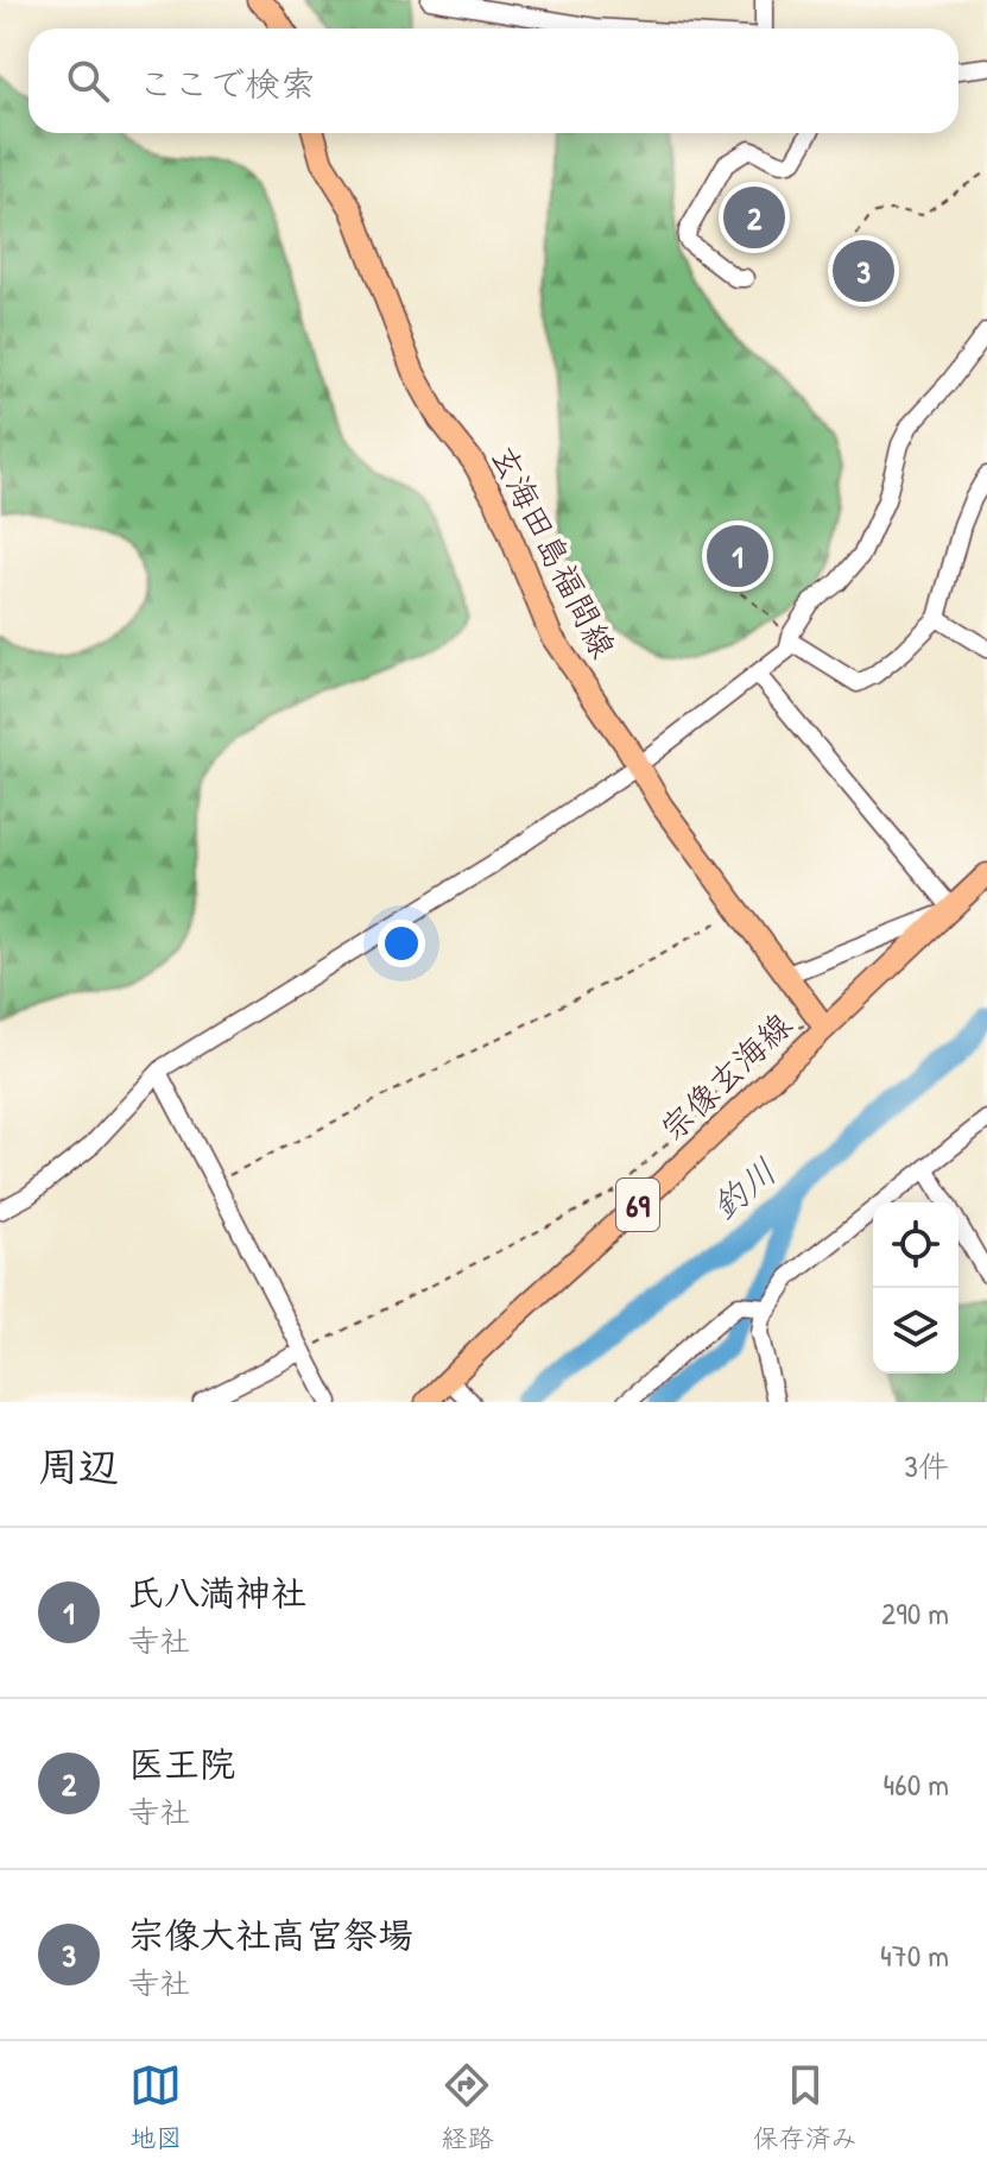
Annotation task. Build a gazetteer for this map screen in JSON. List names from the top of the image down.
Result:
{
  "streets": {
    "main road": ["玄海田島福間線", "宗像玄海線", "69"]
  },
  "crossings": [
    ["玄海田島福間線", "宗像玄海線"]
  ],
  "water": ["釣川"],
  "page": {
    "search": "ここで検索",
    "pins": ["2", "3", "1"],
    "heading": ["周辺", "3件"],
    "list": [
      {
        "mark": "1",
        "name": "氏八満神社",
        "note": "寺社",
        "value": "290 m"
      },
      {
        "mark": "2",
        "name": "医王院",
        "note": "寺社",
        "value": "460 m"
      },
      {
        "mark": "3",
        "name": "宗像大社高宮祭場",
        "note": "寺社",
        "value": "470 m"
      }
    ],
    "nav": ["地図", "経路", "保存済み"]
  }
}
